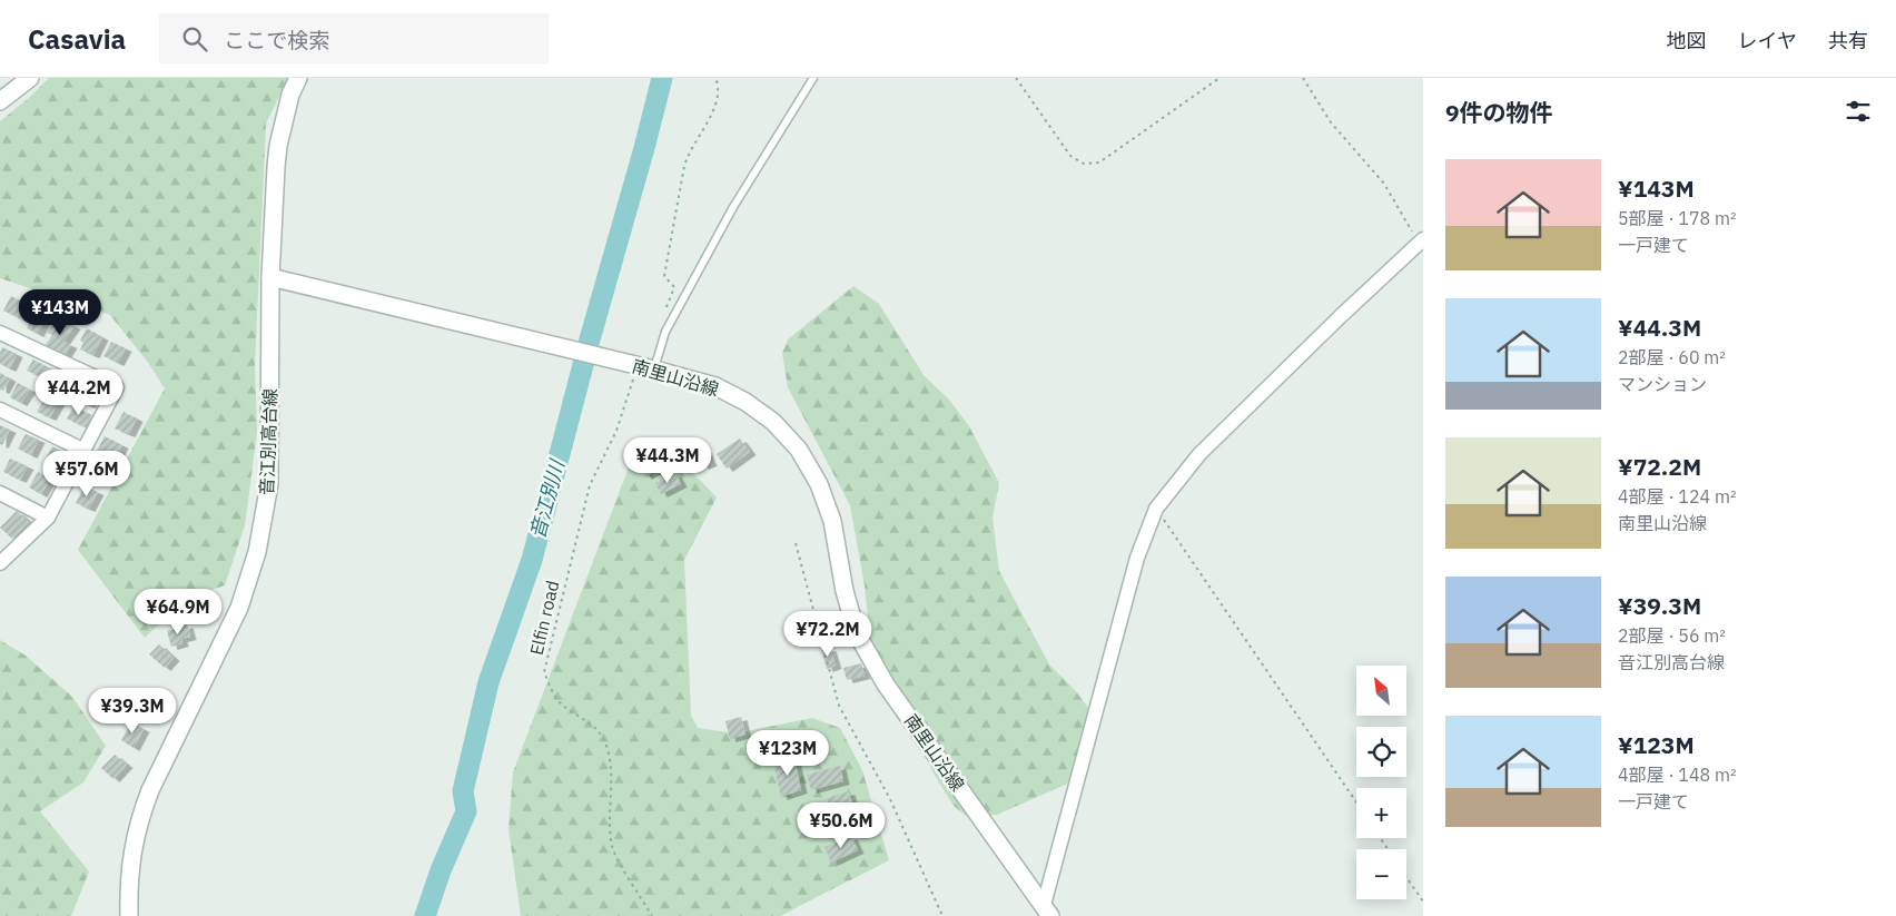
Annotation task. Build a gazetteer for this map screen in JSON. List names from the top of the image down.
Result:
{
  "streets": {
    "street": ["南里山沿線", "音江別高台線"],
    "path": ["Elfin road"]
  },
  "crossings": [
    ["南里山沿線", "音江別高台線"],
    ["南里山沿線", "Elfin road"]
  ],
  "water": ["音江別川"],
  "north": "top left",
  "page": {
    "header": "Casavia",
    "search": "ここで検索",
    "nav": ["地図", "レイヤ", "共有"],
    "heading": "9件の物件",
    "list": [
      {
        "name": "¥143M",
        "note": "5部屋 · 178 m² · 一戸建て"
      },
      {
        "name": "¥44.3M",
        "note": "2部屋 · 60 m² · マンション"
      },
      {
        "name": "¥72.2M",
        "note": "4部屋 · 124 m² · 南里山沿線"
      },
      {
        "name": "¥39.3M",
        "note": "2部屋 · 56 m² · 音江別高台線"
      },
      {
        "name": "¥123M",
        "note": "4部屋 · 148 m² · 一戸建て"
      }
    ],
    "price": [
      "¥143M",
      "¥44.2M",
      "¥44.3M",
      "¥57.6M",
      "¥64.9M",
      "¥72.2M",
      "¥39.3M",
      "¥123M",
      "¥50.6M"
    ],
    "map_buttons": ["+", "−"]
  }
}
